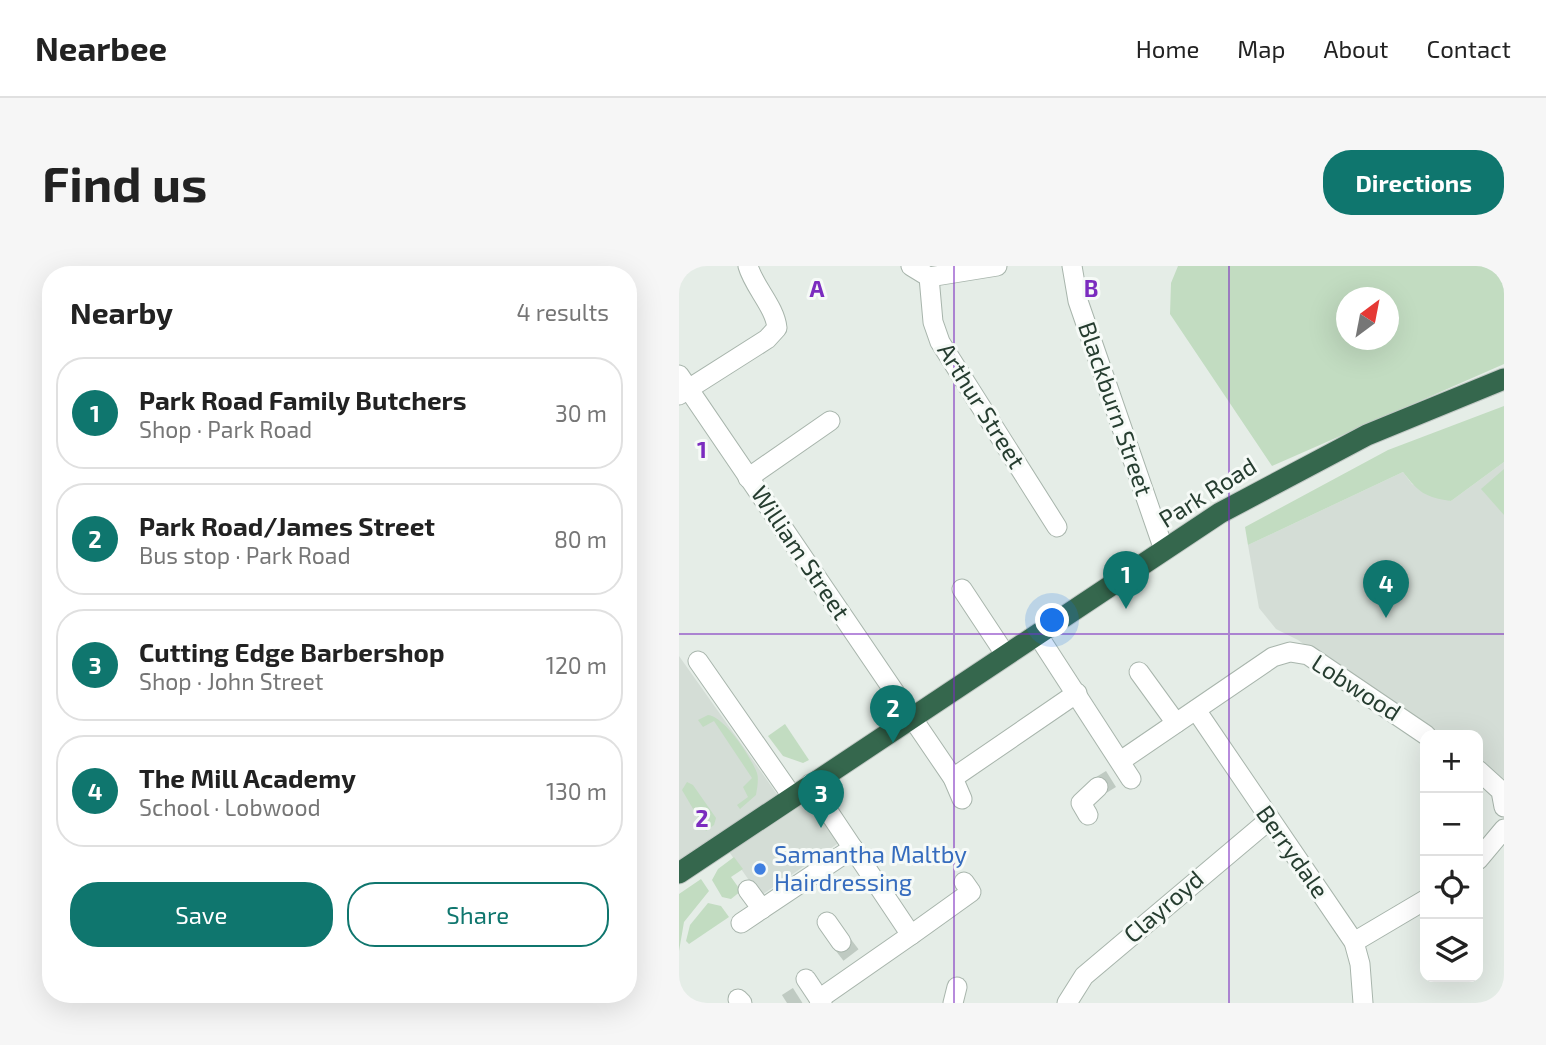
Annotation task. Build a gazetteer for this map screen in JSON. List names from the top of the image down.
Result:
{
  "streets": {
    "highway": ["Park Road"],
    "street": [
      "Arthur Street",
      "Blackburn Street",
      "William Street",
      "Lobwood",
      "Berrydale",
      "Clayroyd"
    ]
  },
  "crossings": [
    ["Blackburn Street", "Park Road"],
    ["Park Road", "William Street"],
    ["Lobwood", "Berrydale"],
    ["Berrydale", "Clayroyd"]
  ],
  "places": ["Samantha Maltby Hairdressing"],
  "north": "top right",
  "page": {
    "header": "Nearbee",
    "nav": [
      "Home",
      "Map",
      "About",
      "Contact"
    ],
    "buttons": [
      "Directions",
      ["Save", "Share"]
    ],
    "title": "Find us",
    "heading": ["Nearby", "4 results"],
    "list": [
      {
        "mark": "1",
        "name": "Park Road Family Butchers",
        "note": "Shop · Park Road",
        "value": "30 m"
      },
      {
        "mark": "2",
        "name": "Park Road/James Street",
        "note": "Bus stop · Park Road",
        "value": "80 m"
      },
      {
        "mark": "3",
        "name": "Cutting Edge Barbershop",
        "note": "Shop · John Street",
        "value": "120 m"
      },
      {
        "mark": "4",
        "name": "The Mill Academy",
        "note": "School · Lobwood",
        "value": "130 m"
      }
    ],
    "pins": [
      "1",
      "4",
      "2",
      "3"
    ],
    "map_buttons": ["+", "−"]
  },
  "grid": {
    "columns": ["A", "B"],
    "rows": ["1", "2"]
  }
}
